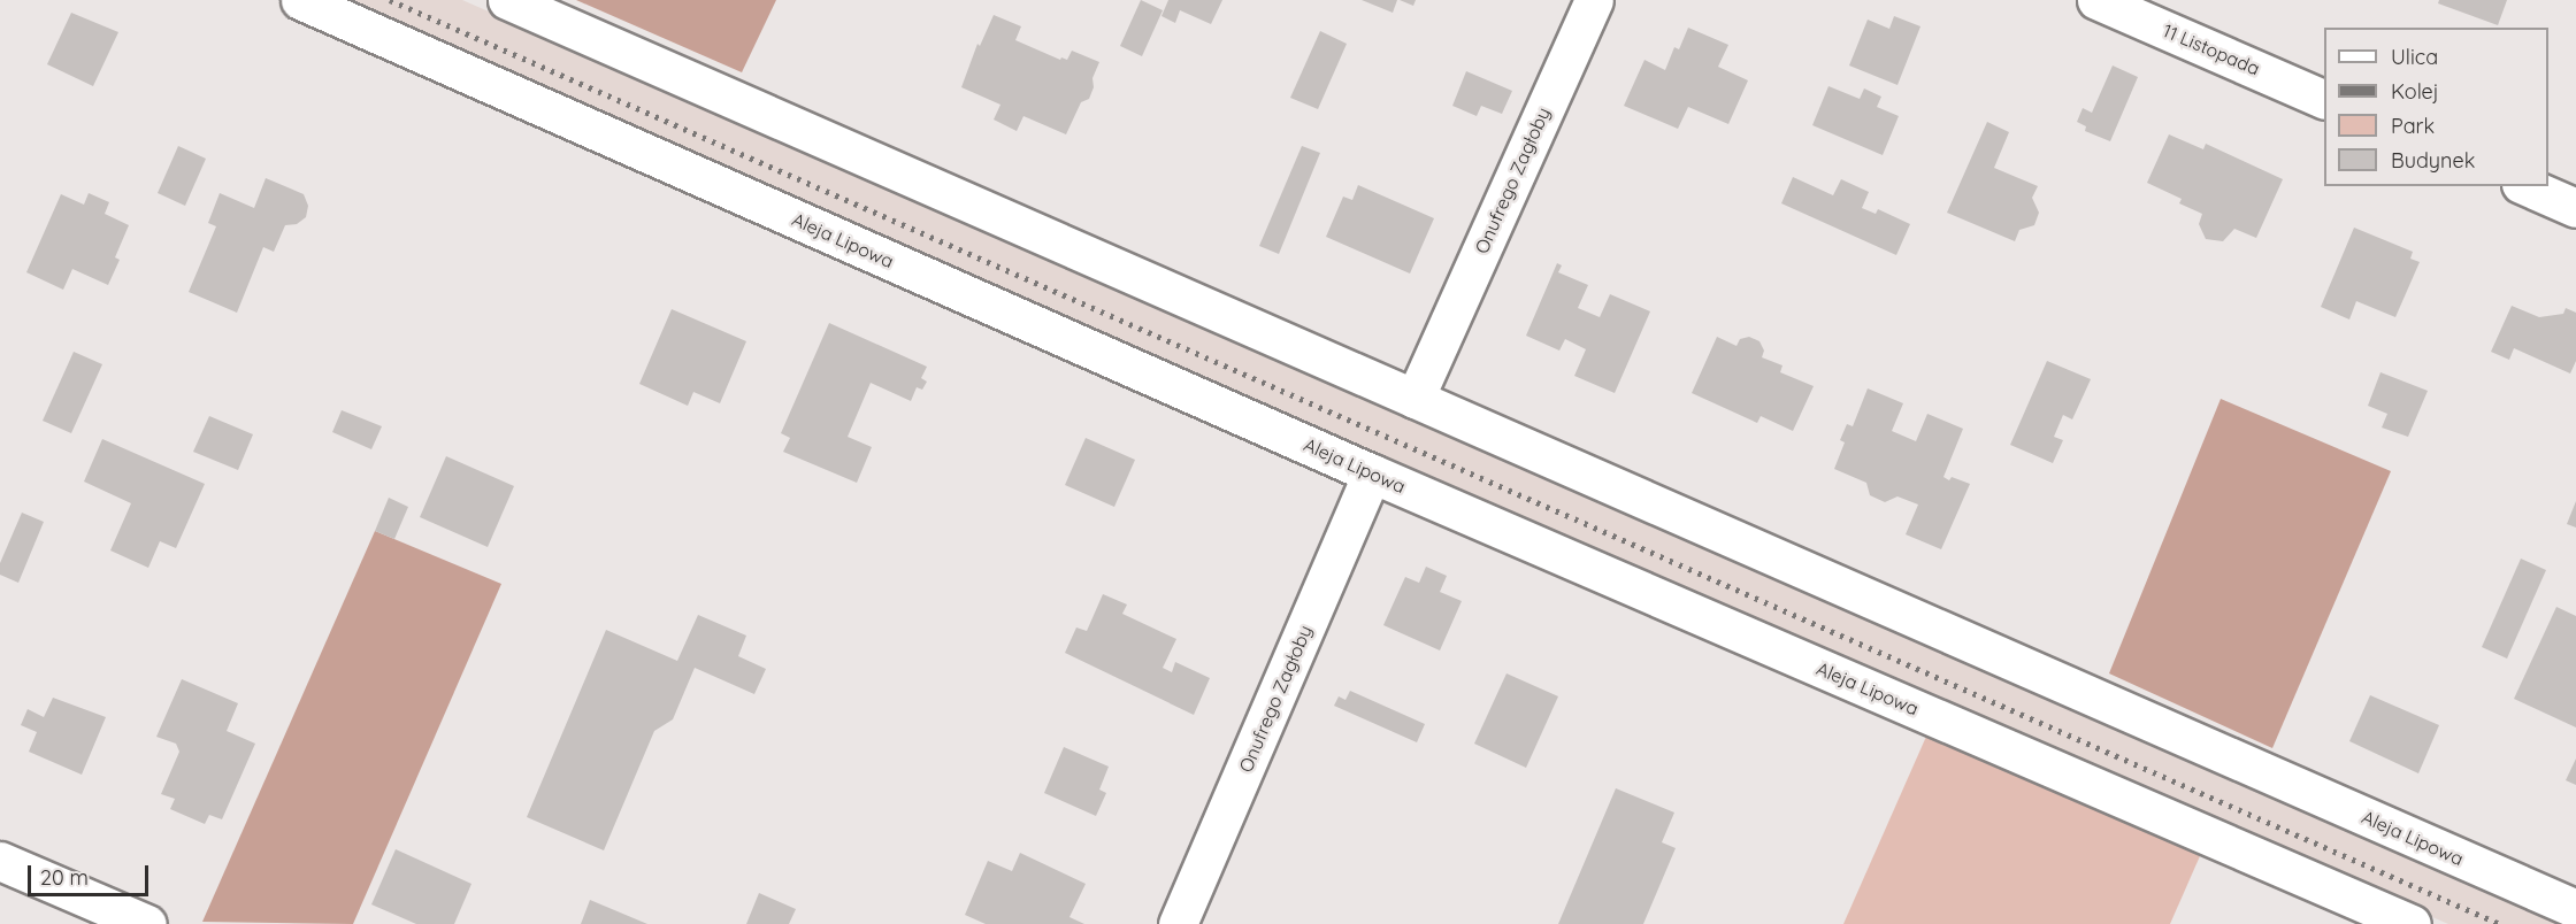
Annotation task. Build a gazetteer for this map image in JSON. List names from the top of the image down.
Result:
{
  "streets": {
    "street": ["11 Listopada", "Onufrego Zagłoby", "Aleja Lipowa"]
  },
  "crossings": [
    ["Onufrego Zagłoby", "Aleja Lipowa"]
  ],
  "legend": [
    "Ulica",
    "Kolej",
    "Park",
    "Budynek"
  ],
  "scale_bar": "20 m"
}
